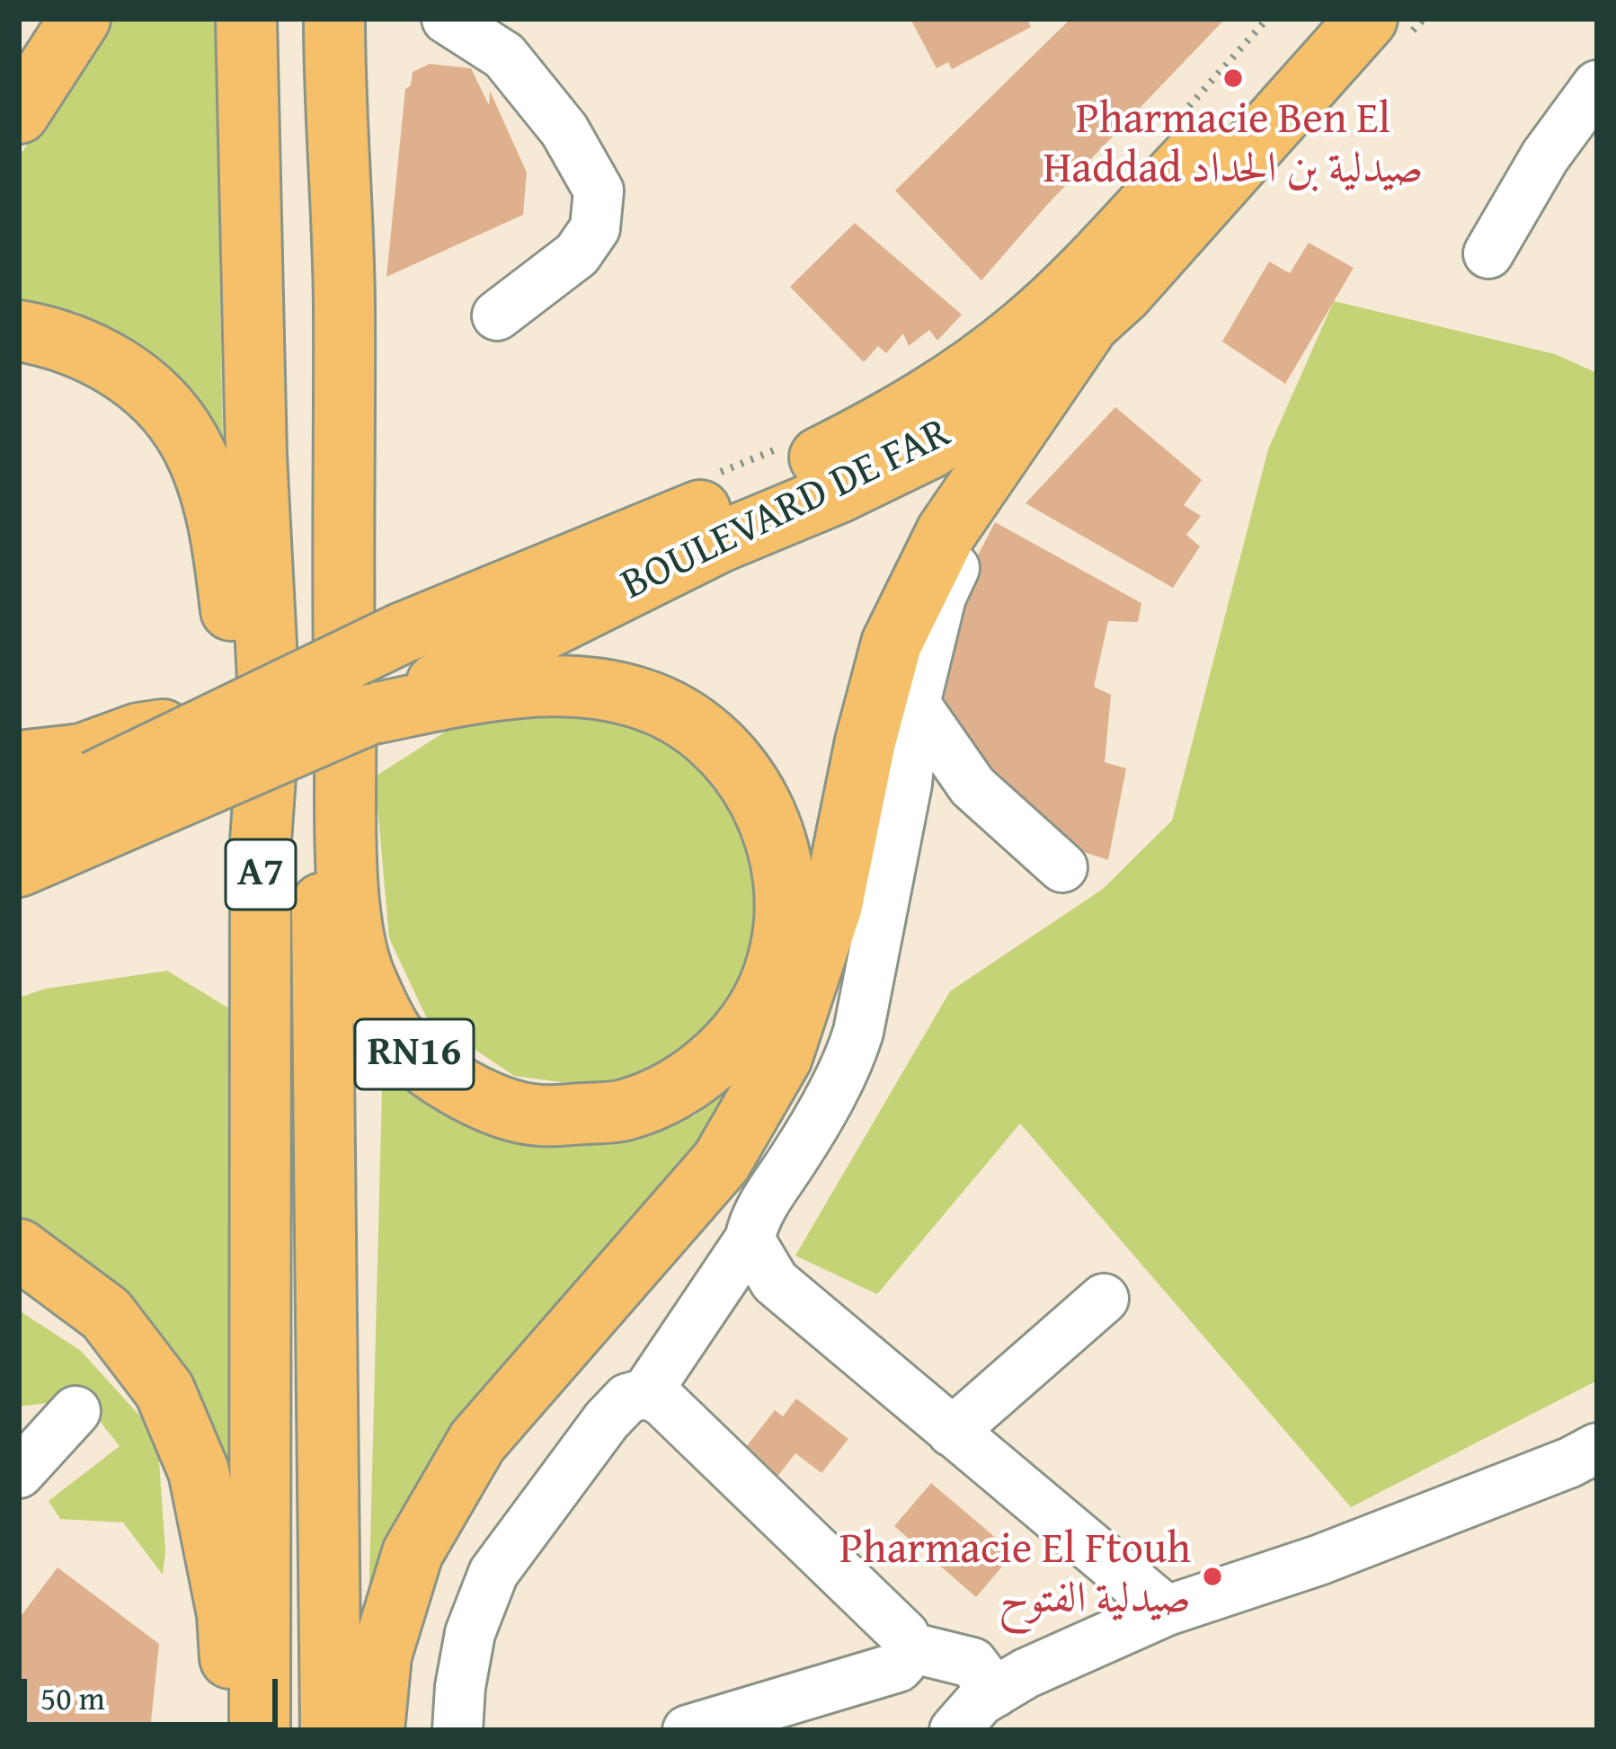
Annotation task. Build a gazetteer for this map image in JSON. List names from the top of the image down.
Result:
{
  "streets": {
    "highway": ["BOULEVARD DE FAR", "A7", "RN16"]
  },
  "crossings": [
    ["BOULEVARD DE FAR", "RN16"]
  ],
  "places": ["Pharmacie Ben El Haddad صيدلية بن الحداد", "Pharmacie El Ftouh صيدلية الفتوح"],
  "scale_bar": "50 m"
}
